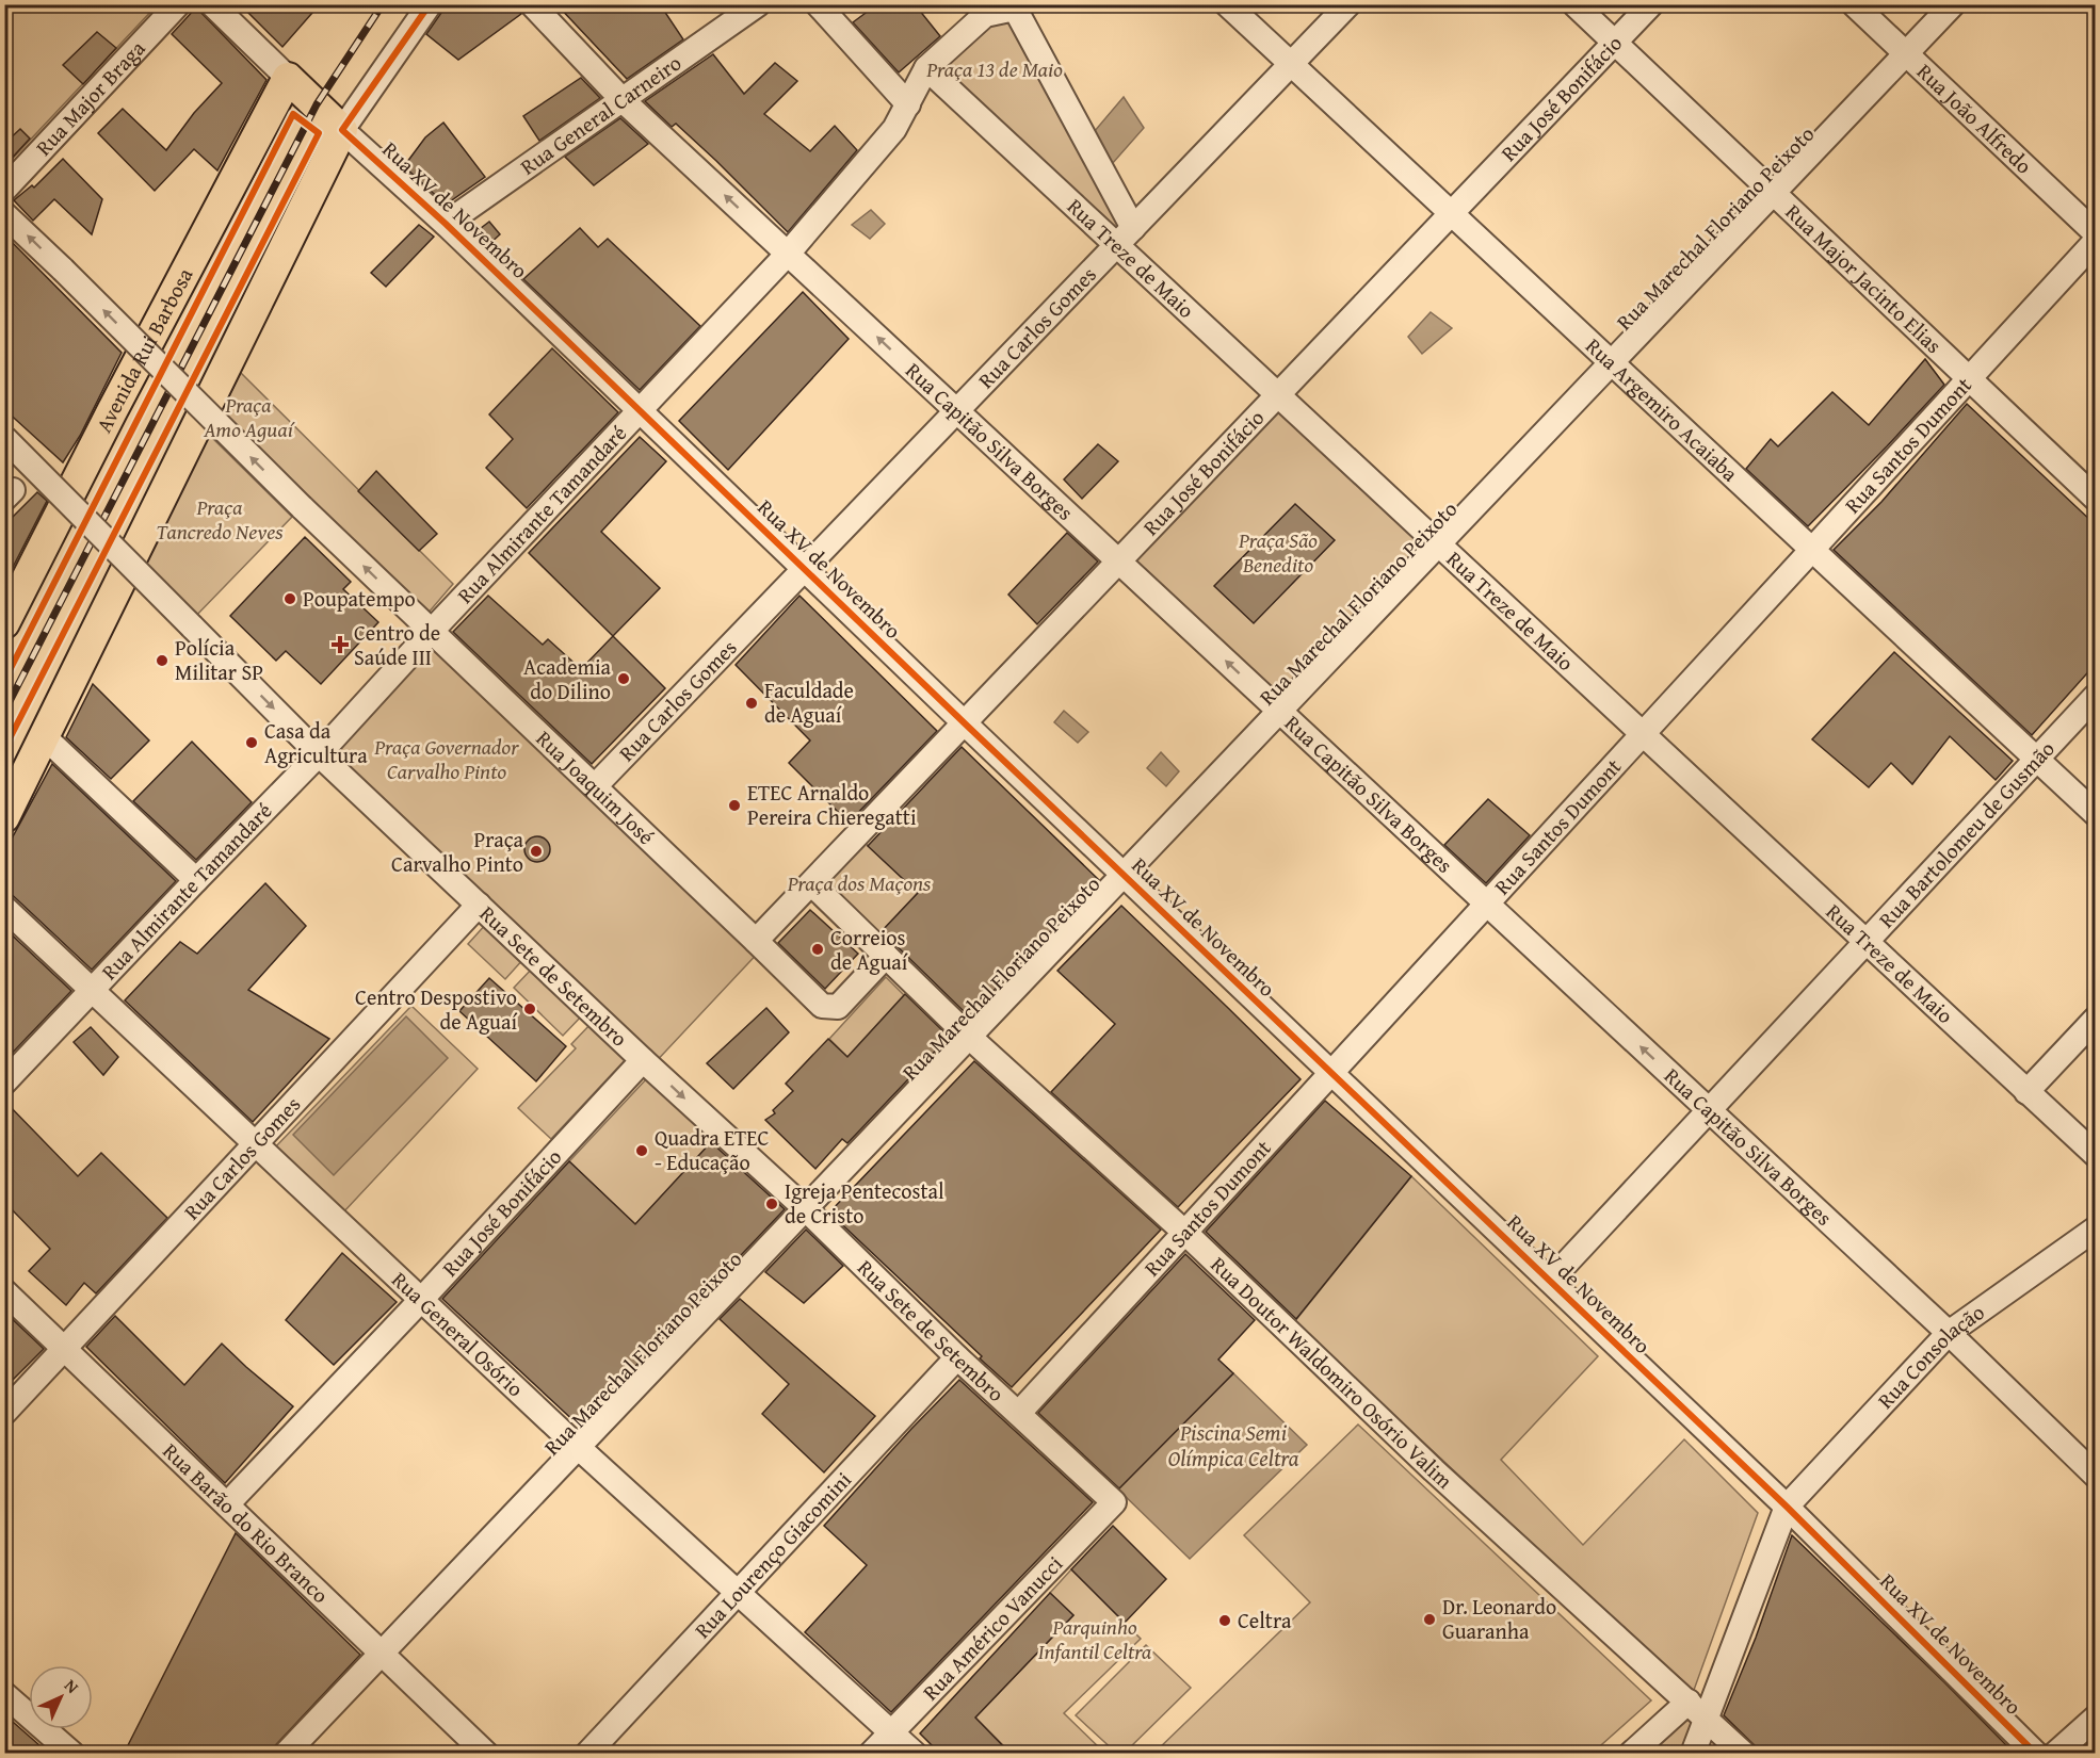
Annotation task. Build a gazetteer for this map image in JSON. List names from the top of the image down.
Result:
{
  "streets": {
    "main road": ["Rua XV de Novembro", "Avenida Rui Barbosa"],
    "street": [
      "Rua Major Braga",
      "Rua José Bonifácio",
      "Rua General Carneiro",
      "Rua João Alfredo",
      "Rua Marechal Floriano Peixoto",
      "Rua Treze de Maio",
      "Rua Major Jacinto Elias",
      "Rua Carlos Gomes",
      "Rua Argemiro Acaiaba",
      "Rua Capitão Silva Borges",
      "Rua Santos Dumont",
      "Rua Almirante Tamandaré",
      "Rua Joaquim José",
      "Rua Bartolomeu de Gusmão",
      "Rua Sete de Setembro",
      "Rua General Osório",
      "Rua Consolação",
      "Rua Doutor Waldomiro Osório Valim",
      "Rua Barão do Rio Branco",
      "Rua Lourenço Giacomini",
      "Rua Américo Vanucci"
    ]
  },
  "crossings": [
    ["Rua José Bonifácio", "Rua XV de Novembro"],
    ["Rua José Bonifácio", "Rua Treze de Maio"],
    ["Rua José Bonifácio", "Rua Major Jacinto Elias"],
    ["Rua José Bonifácio", "Rua Argemiro Acaiaba"],
    ["Rua José Bonifácio", "Rua Capitão Silva Borges"],
    ["Rua José Bonifácio", "Rua Joaquim José"],
    ["Rua José Bonifácio", "Rua Sete de Setembro"],
    ["Rua José Bonifácio", "Rua General Osório"],
    ["Rua José Bonifácio", "Rua Doutor Waldomiro Osório Valim"],
    ["Rua José Bonifácio", "Rua Barão do Rio Branco"],
    ["Rua General Carneiro", "Rua XV de Novembro"],
    ["Rua General Carneiro", "Rua Capitão Silva Borges"],
    ["Rua João Alfredo", "Rua Marechal Floriano Peixoto"],
    ["Rua XV de Novembro", "Rua Marechal Floriano Peixoto"],
    ["Rua XV de Novembro", "Rua Carlos Gomes"],
    ["Rua XV de Novembro", "Avenida Rui Barbosa"],
    ["Rua XV de Novembro", "Rua Santos Dumont"],
    ["Rua XV de Novembro", "Rua Almirante Tamandaré"],
    ["Rua XV de Novembro", "Rua Bartolomeu de Gusmão"],
    ["Rua XV de Novembro", "Rua Consolação"],
    ["Rua Marechal Floriano Peixoto", "Rua Treze de Maio"],
    ["Rua Marechal Floriano Peixoto", "Rua Major Jacinto Elias"],
    ["Rua Marechal Floriano Peixoto", "Rua Argemiro Acaiaba"],
    ["Rua Marechal Floriano Peixoto", "Rua Capitão Silva Borges"],
    ["Rua Marechal Floriano Peixoto", "Rua Sete de Setembro"],
    ["Rua Marechal Floriano Peixoto", "Rua General Osório"],
    ["Rua Marechal Floriano Peixoto", "Rua Doutor Waldomiro Osório Valim"],
    ["Rua Marechal Floriano Peixoto", "Rua Barão do Rio Branco"],
    ["Rua Treze de Maio", "Rua Carlos Gomes"],
    ["Rua Treze de Maio", "Rua Santos Dumont"],
    ["Rua Treze de Maio", "Rua Almirante Tamandaré"],
    ["Rua Treze de Maio", "Rua Bartolomeu de Gusmão"],
    ["Rua Major Jacinto Elias", "Rua Santos Dumont"],
    ["Rua Carlos Gomes", "Rua Argemiro Acaiaba"],
    ["Rua Carlos Gomes", "Rua Capitão Silva Borges"],
    ["Rua Carlos Gomes", "Rua Joaquim José"],
    ["Rua Carlos Gomes", "Rua Sete de Setembro"],
    ["Rua Carlos Gomes", "Rua General Osório"],
    ["Rua Carlos Gomes", "Rua Barão do Rio Branco"],
    ["Rua Argemiro Acaiaba", "Rua Santos Dumont"],
    ["Rua Argemiro Acaiaba", "Rua Bartolomeu de Gusmão"],
    ["Rua Capitão Silva Borges", "Rua Santos Dumont"],
    ["Rua Capitão Silva Borges", "Rua Almirante Tamandaré"],
    ["Rua Capitão Silva Borges", "Rua Bartolomeu de Gusmão"],
    ["Rua Capitão Silva Borges", "Rua Consolação"],
    ["Rua Santos Dumont", "Rua Sete de Setembro"],
    ["Rua Santos Dumont", "Rua Doutor Waldomiro Osório Valim"],
    ["Rua Almirante Tamandaré", "Rua Joaquim José"],
    ["Rua Almirante Tamandaré", "Rua Sete de Setembro"],
    ["Rua Almirante Tamandaré", "Rua General Osório"],
    ["Rua Joaquim José", "Rua Doutor Waldomiro Osório Valim"],
    ["Rua Sete de Setembro", "Rua Lourenço Giacomini"],
    ["Rua Sete de Setembro", "Rua Américo Vanucci"],
    ["Rua General Osório", "Rua Lourenço Giacomini"],
    ["Rua General Osório", "Rua Américo Vanucci"]
  ],
  "one_way": ["Rua Capitão Silva Borges", "Rua Joaquim José"],
  "water": ["Piscina Semi Olímpica Celtra"],
  "parks": [
    "Praça 13 de Maio",
    "Praça Amo Aguaí",
    "Praça Tancredo Neves",
    "Praça São Benedito",
    "Praça Governador Carvalho Pinto",
    "Praça dos Maçons",
    "Parquinho Infantil Celtra"
  ],
  "places": {
    "other": [
      "Poupatempo",
      "Polícia Militar SP",
      "Academia do Dilino",
      "Faculdade de Aguaí",
      "Casa da Agricultura",
      "ETEC Arnaldo Pereira Chieregatti",
      "Praça Carvalho Pinto",
      "Correios de Aguaí",
      "Centro Despostivo de Aguaí",
      "Quadra ETEC - Educação",
      "Igreja Pentecostal de Cristo",
      "Dr. Leonardo Guaranha",
      "Celtra"
    ],
    "health": ["Centro de Saúde III"]
  },
  "north": "top right"
}
